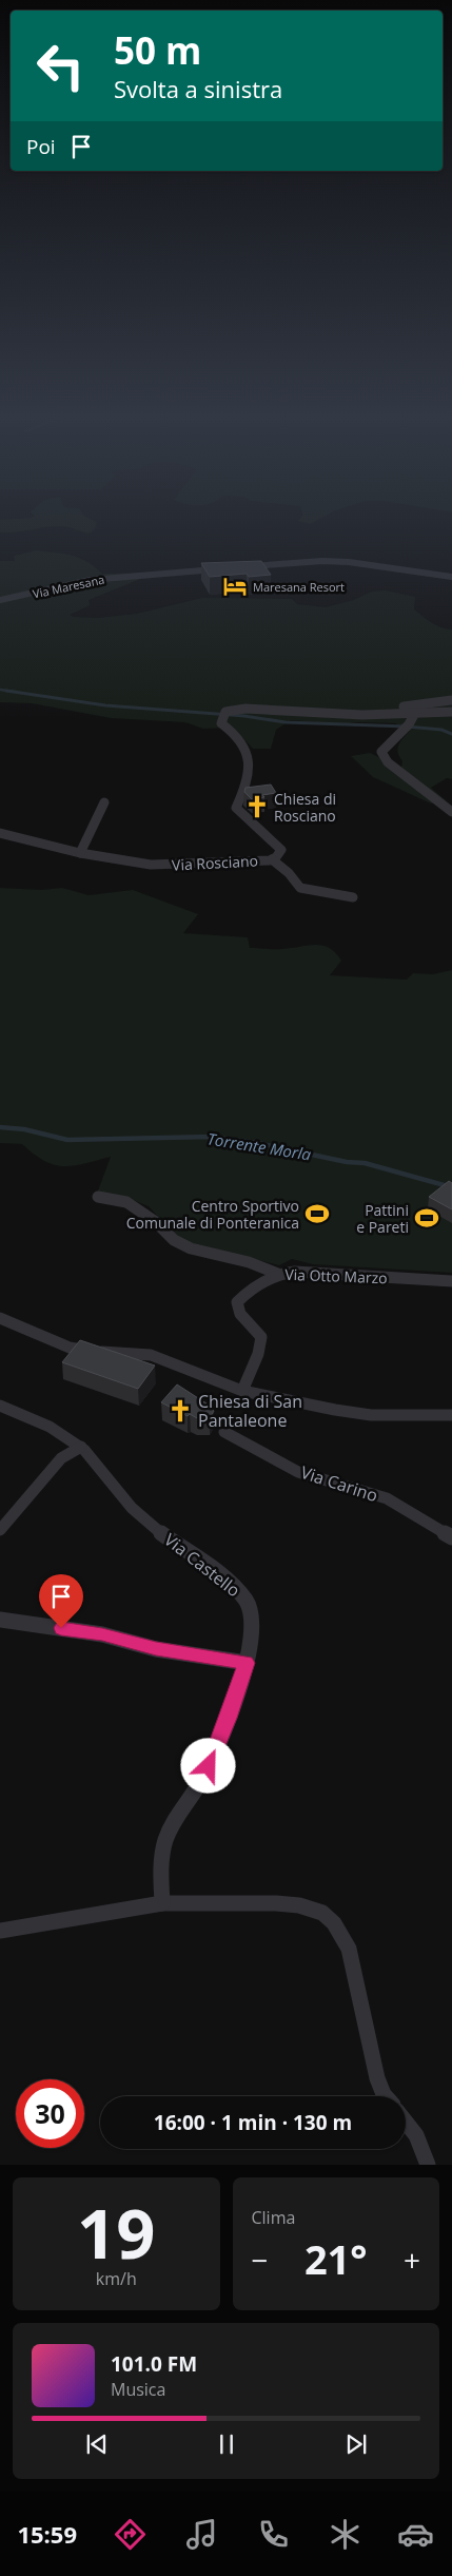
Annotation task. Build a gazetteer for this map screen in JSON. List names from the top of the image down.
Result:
{
  "streets": {
    "street": [
      "Via Maresana",
      "Via Rosciano",
      "Via Otto Marzo",
      "Via Carino",
      "Via Castello"
    ]
  },
  "water": ["Torrente Morla"],
  "places": {
    "hotel": ["Maresana Resort"],
    "church": ["Chiesa di Rosciano", "Chiesa di San Pantaleone"],
    "sports": ["Centro Sportivo Comunale di Ponteranica", "Pattini e Pareti"]
  },
  "page": {
    "turn": ["50 m", "Svolta a sinistra"],
    "then": "Poi",
    "limit": "30",
    "trip": "16:00 · 1 min · 130 m",
    "tile": [
      ["19", "km/h"],
      "Clima"
    ],
    "heat": ["−", "21°", "+"],
    "song": ["101.0 FM", "Musica"],
    "tabs": "15:59"
  }
}
